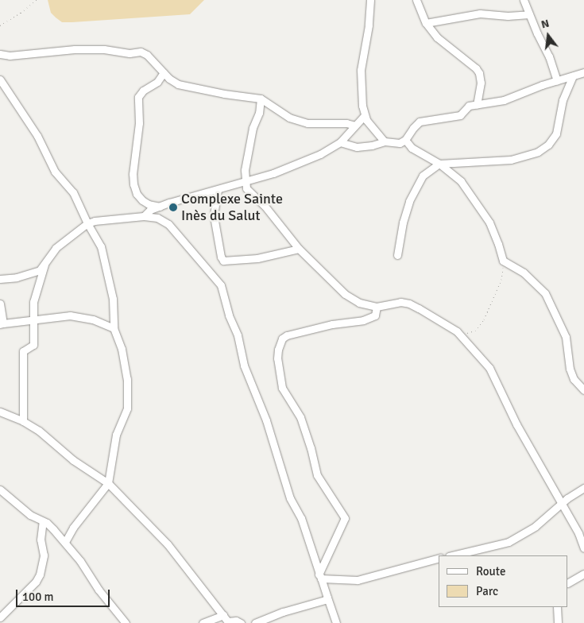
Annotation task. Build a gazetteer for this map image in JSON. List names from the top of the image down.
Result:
{
  "places": ["Complexe Sainte Inès du Salut"],
  "legend": ["Route", "Parc"],
  "scale_bar": "100 m",
  "north": "top"
}
